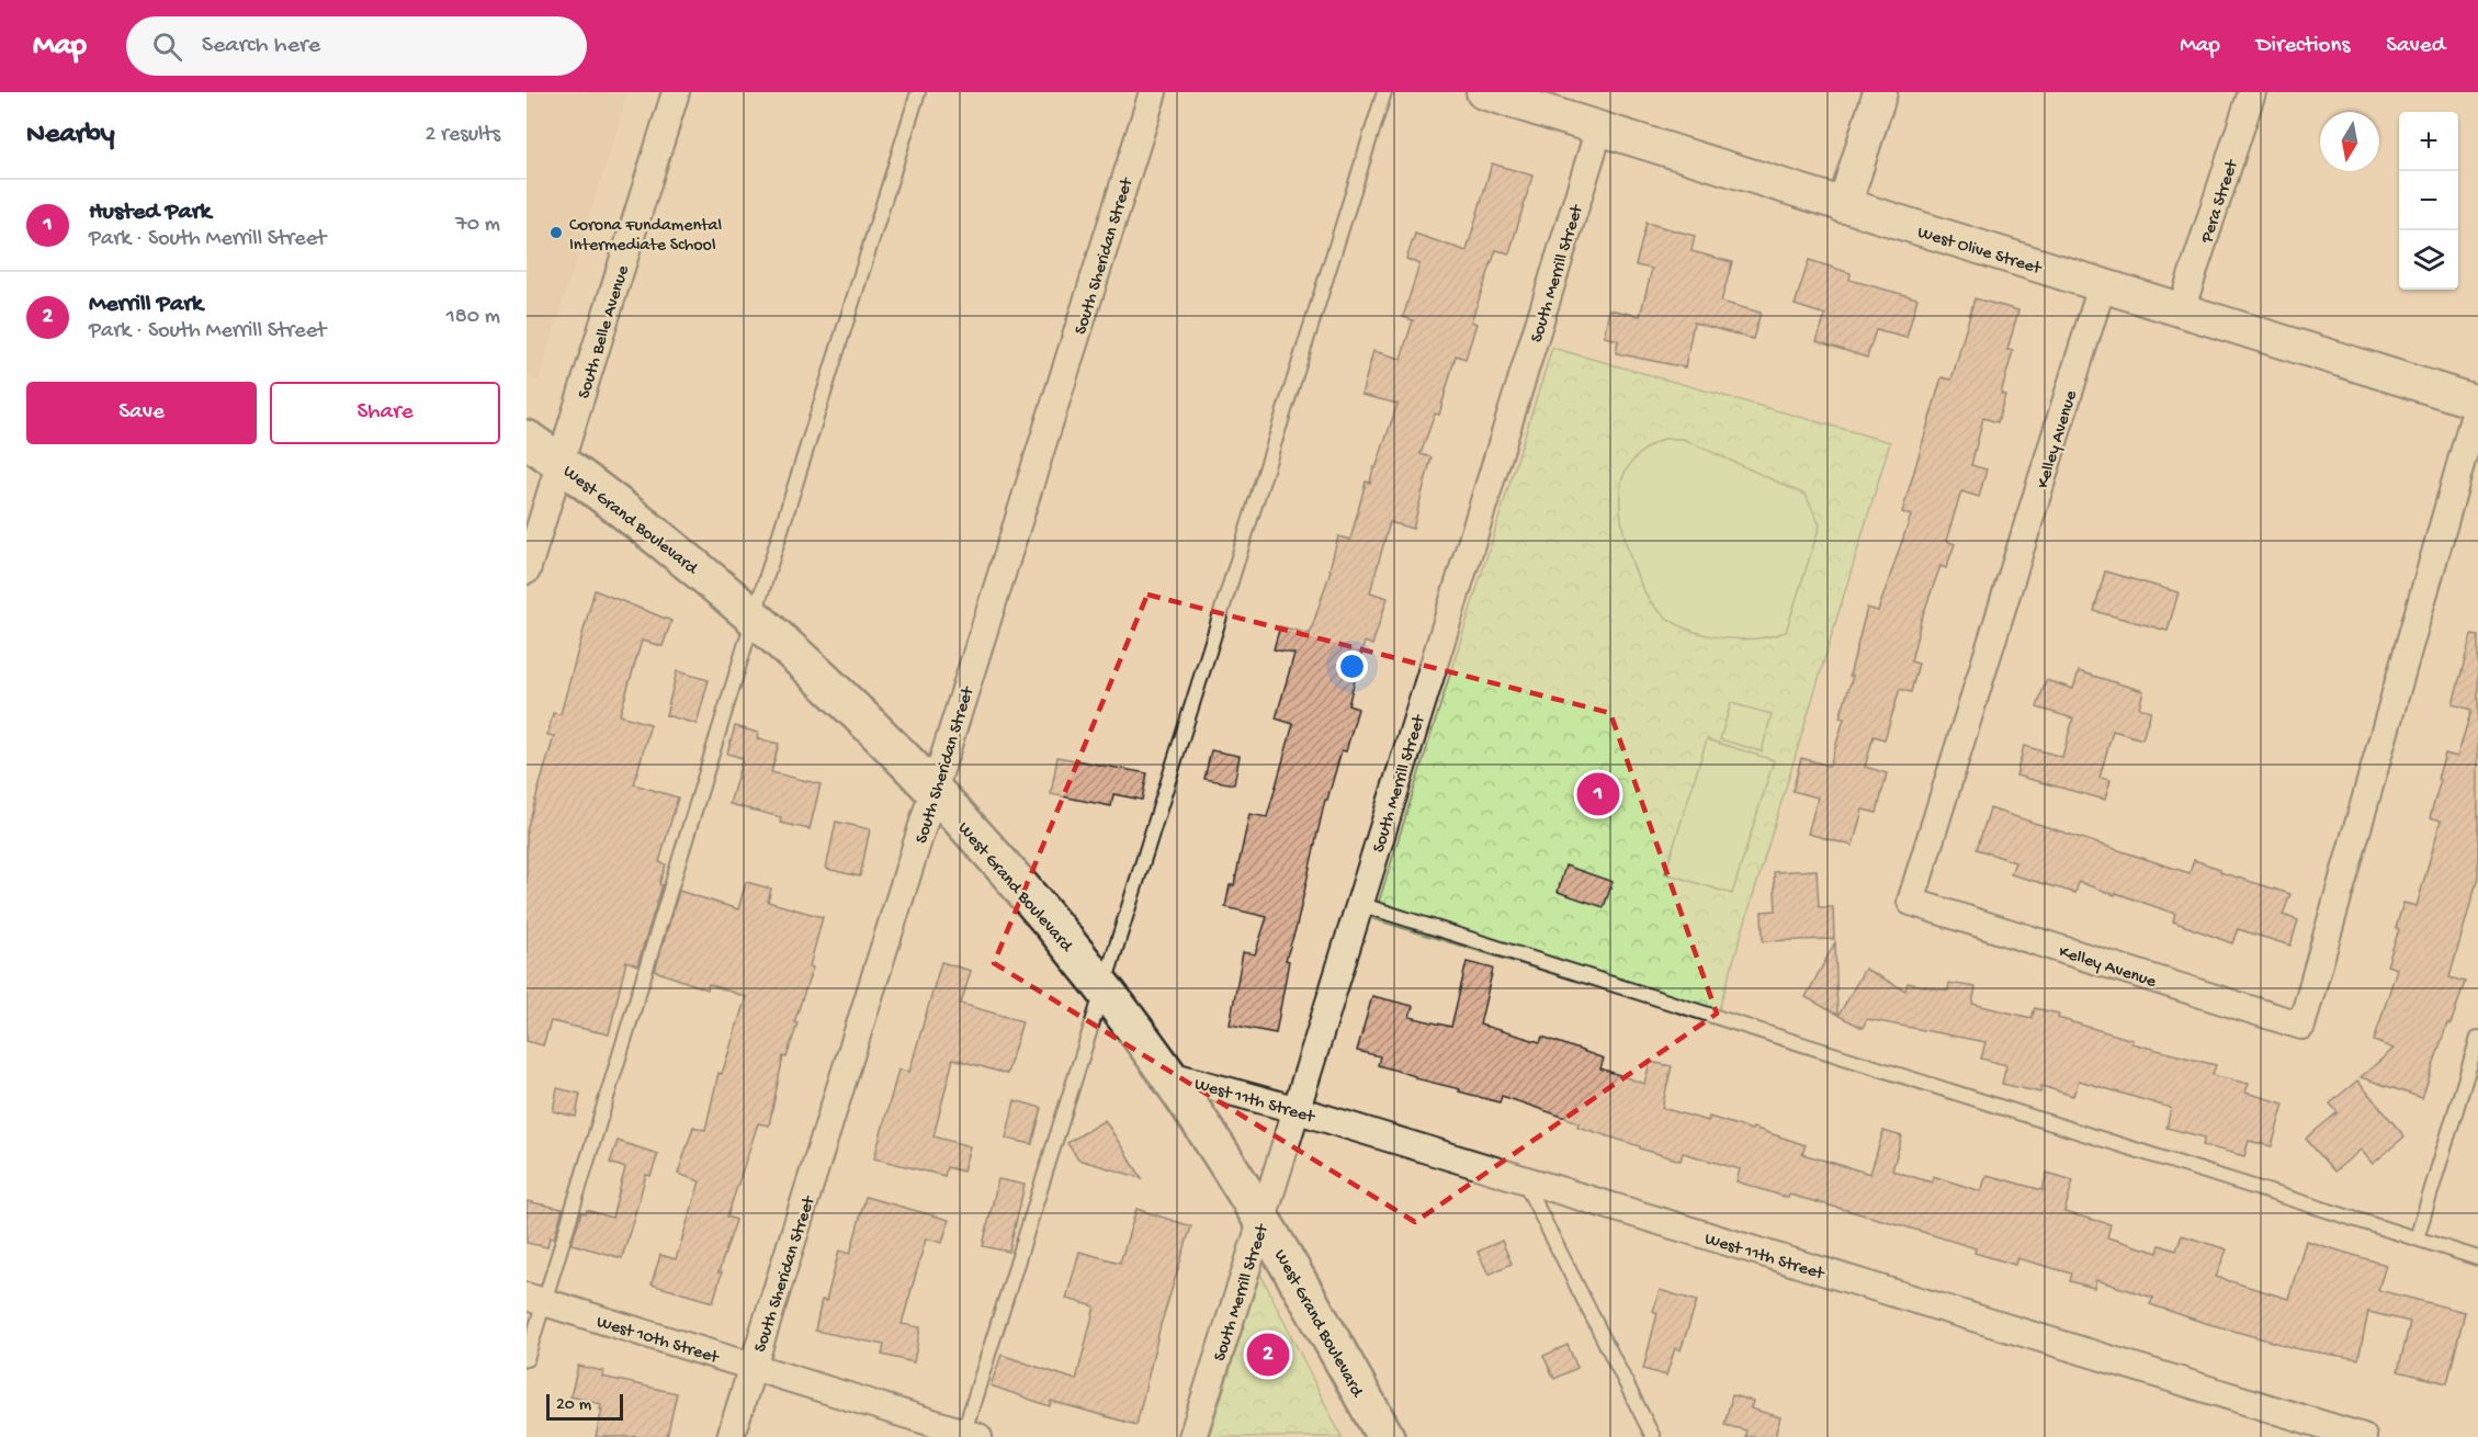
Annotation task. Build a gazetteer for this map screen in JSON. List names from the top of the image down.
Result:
{
  "streets": {
    "main road": ["West Grand Boulevard"],
    "street": [
      "Pera Street",
      "West Olive Street",
      "South Sheridan Street",
      "South Merrill Street",
      "South Belle Avenue",
      "Kelley Avenue",
      "West 11th Street",
      "West 10th Street"
    ]
  },
  "crossings": [
    ["Pera Street", "West Olive Street"],
    ["West Olive Street", "South Merrill Street"],
    ["West Olive Street", "Kelley Avenue"],
    ["South Sheridan Street", "West Grand Boulevard"],
    ["South Sheridan Street", "West 10th Street"],
    ["South Merrill Street", "West Grand Boulevard"],
    ["South Merrill Street", "West 11th Street"],
    ["South Belle Avenue", "West Grand Boulevard"],
    ["West Grand Boulevard", "West 11th Street"]
  ],
  "places": ["Corona Fundamental Intermediate School"],
  "scale_bar": "20 m",
  "north": "bottom",
  "page": {
    "header": "Map",
    "search": "Search here",
    "nav": ["Map", "Directions", "Saved"],
    "heading": ["Nearby", "2 results"],
    "map_buttons": ["+", "−"],
    "list": [
      {
        "mark": "1",
        "name": "Husted Park",
        "note": "Park · South Merrill Street",
        "value": "70 m"
      },
      {
        "mark": "2",
        "name": "Merrill Park",
        "note": "Park · South Merrill Street",
        "value": "180 m"
      }
    ],
    "buttons": ["Save", "Share"],
    "pins": ["1", "2"],
    "scale": "20 m"
  }
}
